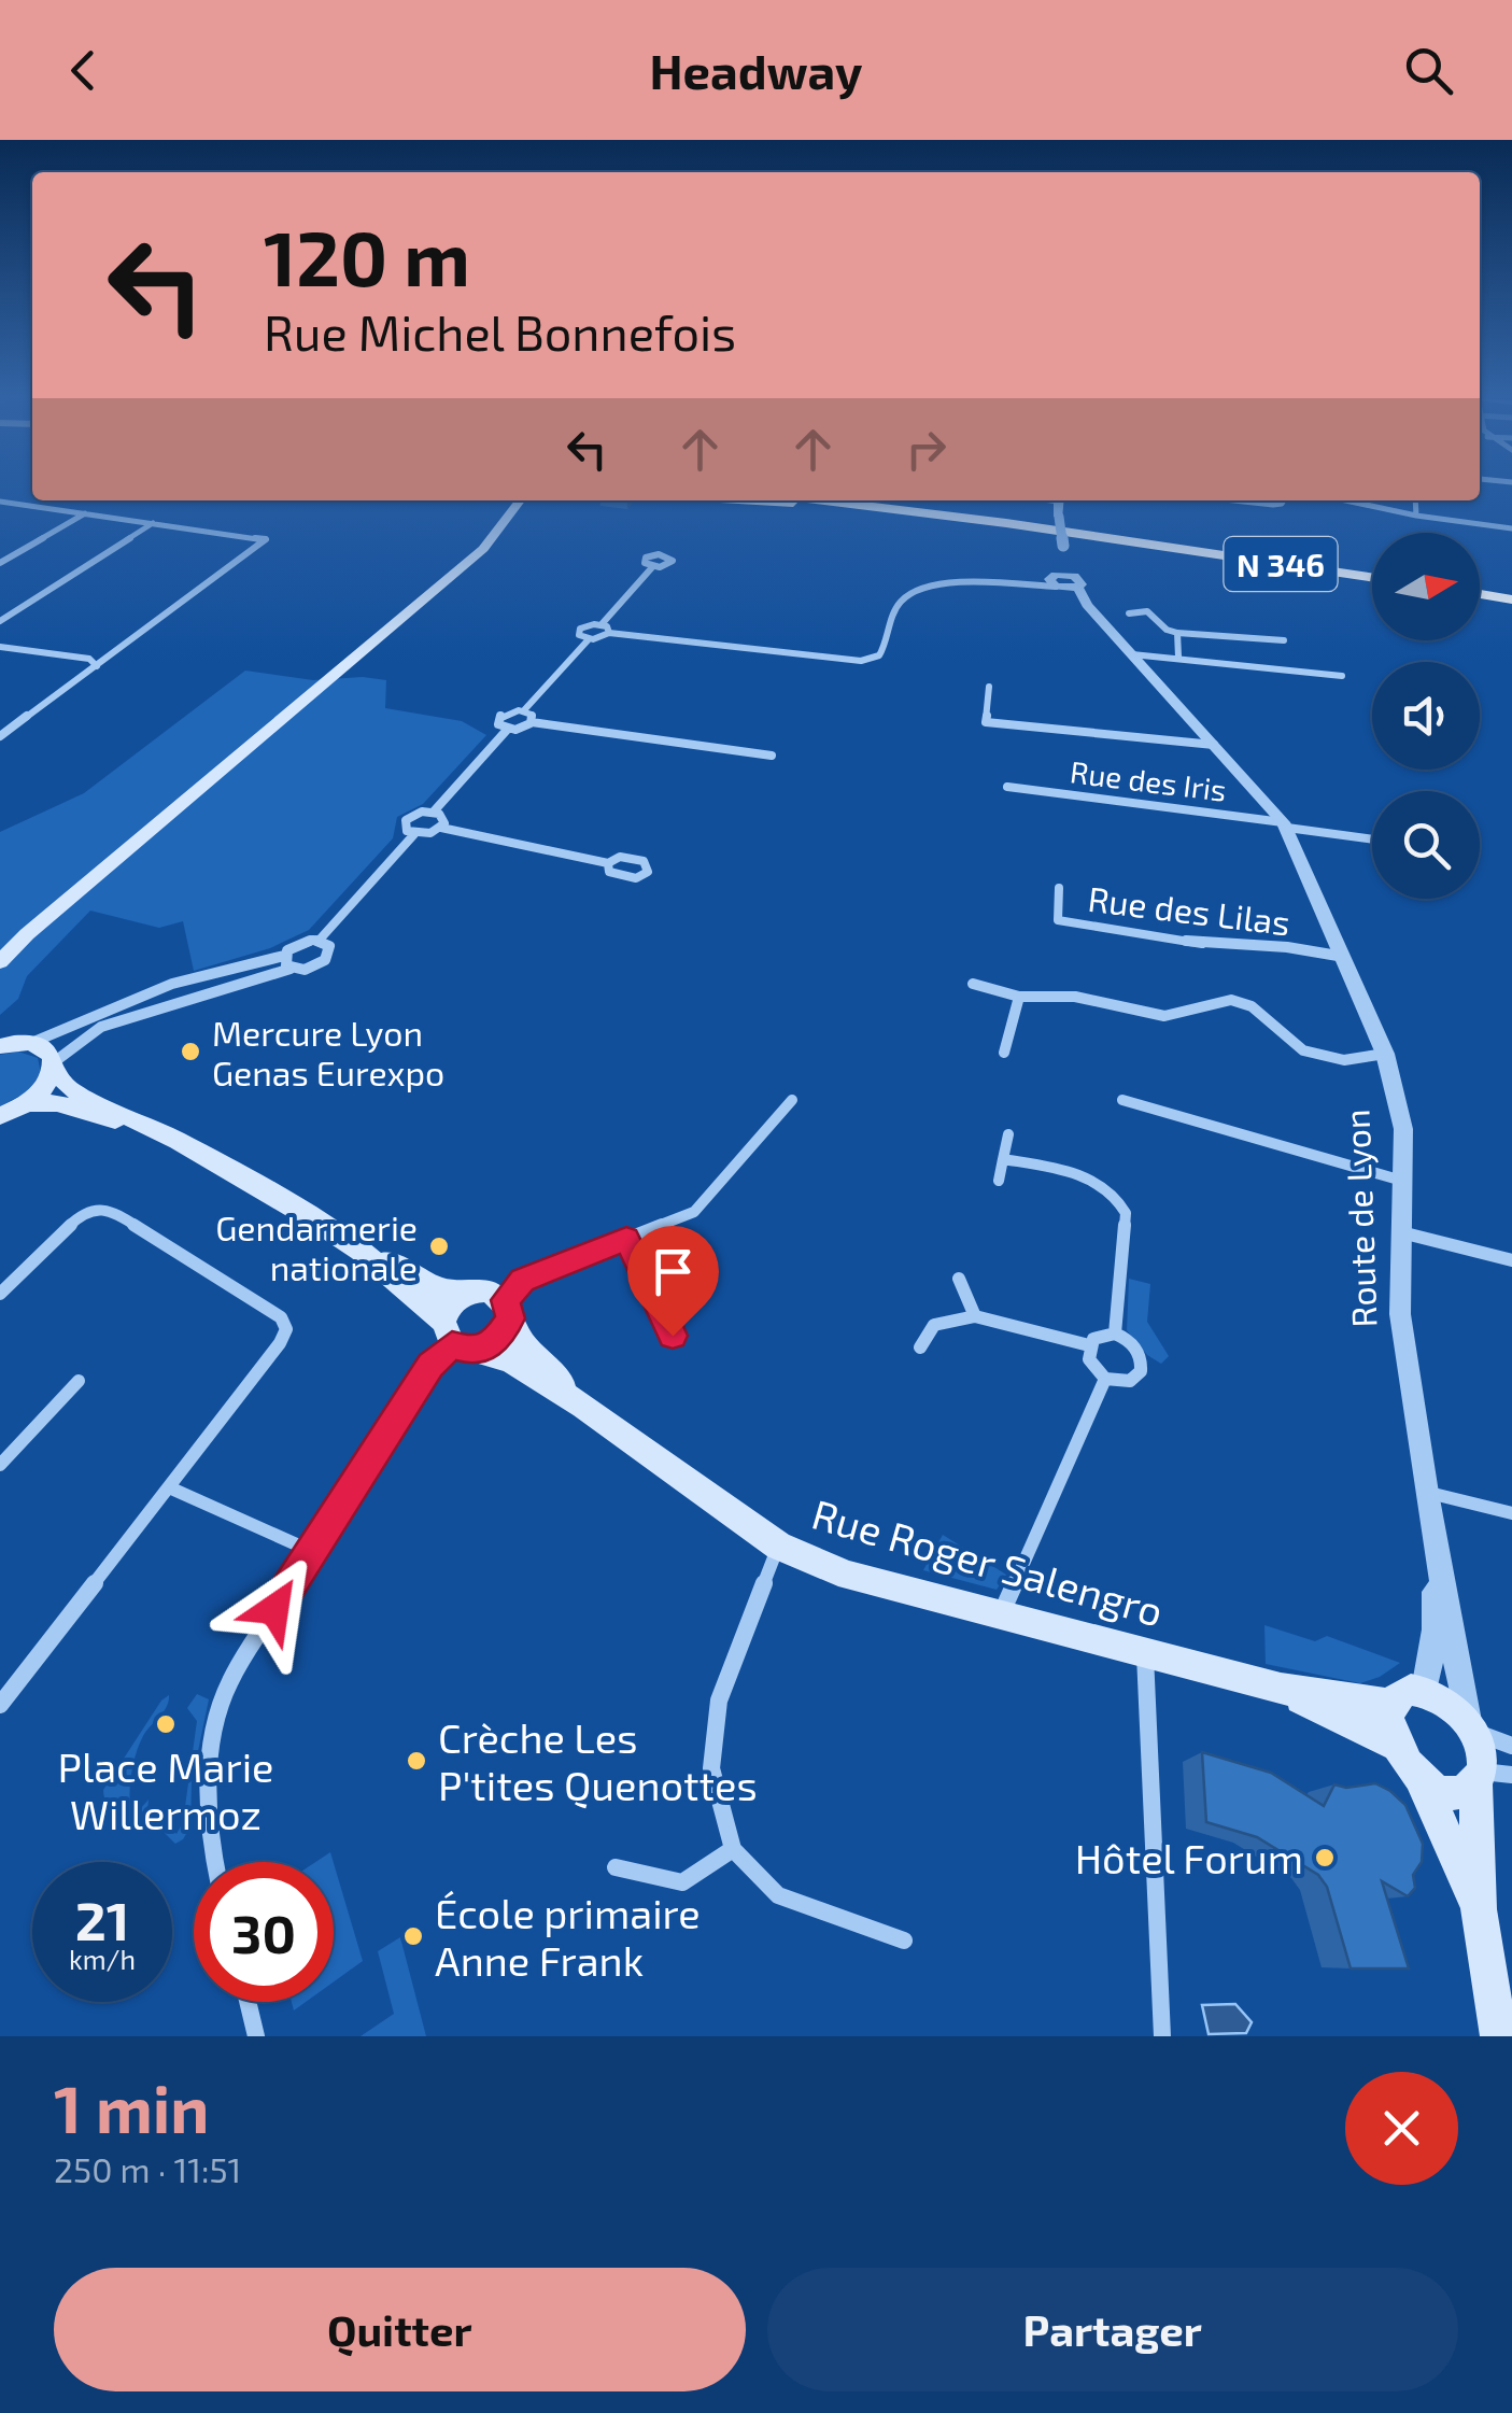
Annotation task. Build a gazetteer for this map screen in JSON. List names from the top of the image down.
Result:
{
  "streets": {
    "highway": ["N 346"],
    "main road": ["Rue Roger Salengro"],
    "street": ["Rue des Iris", "Rue des Lilas", "Route de Lyon"]
  },
  "crossings": [
    ["Rue des Iris", "Route de Lyon"],
    ["Rue des Lilas", "Route de Lyon"],
    ["Route de Lyon", "Rue Roger Salengro"]
  ],
  "places": [
    "Mercure Lyon Genas Eurexpo",
    "Gendarmerie nationale",
    "Place Marie Willermoz",
    "Crèche Les P'tites Quenottes",
    "Hôtel Forum",
    "École primaire Anne Frank"
  ],
  "north": "right",
  "page": {
    "header": "Headway",
    "turn": ["120 m", "Rue Michel Bonnefois"],
    "speed": "21 km/h",
    "limit": "30",
    "heading": ["1 min", "250 m · 11:51"],
    "buttons": ["Quitter", "Partager"]
  }
}
